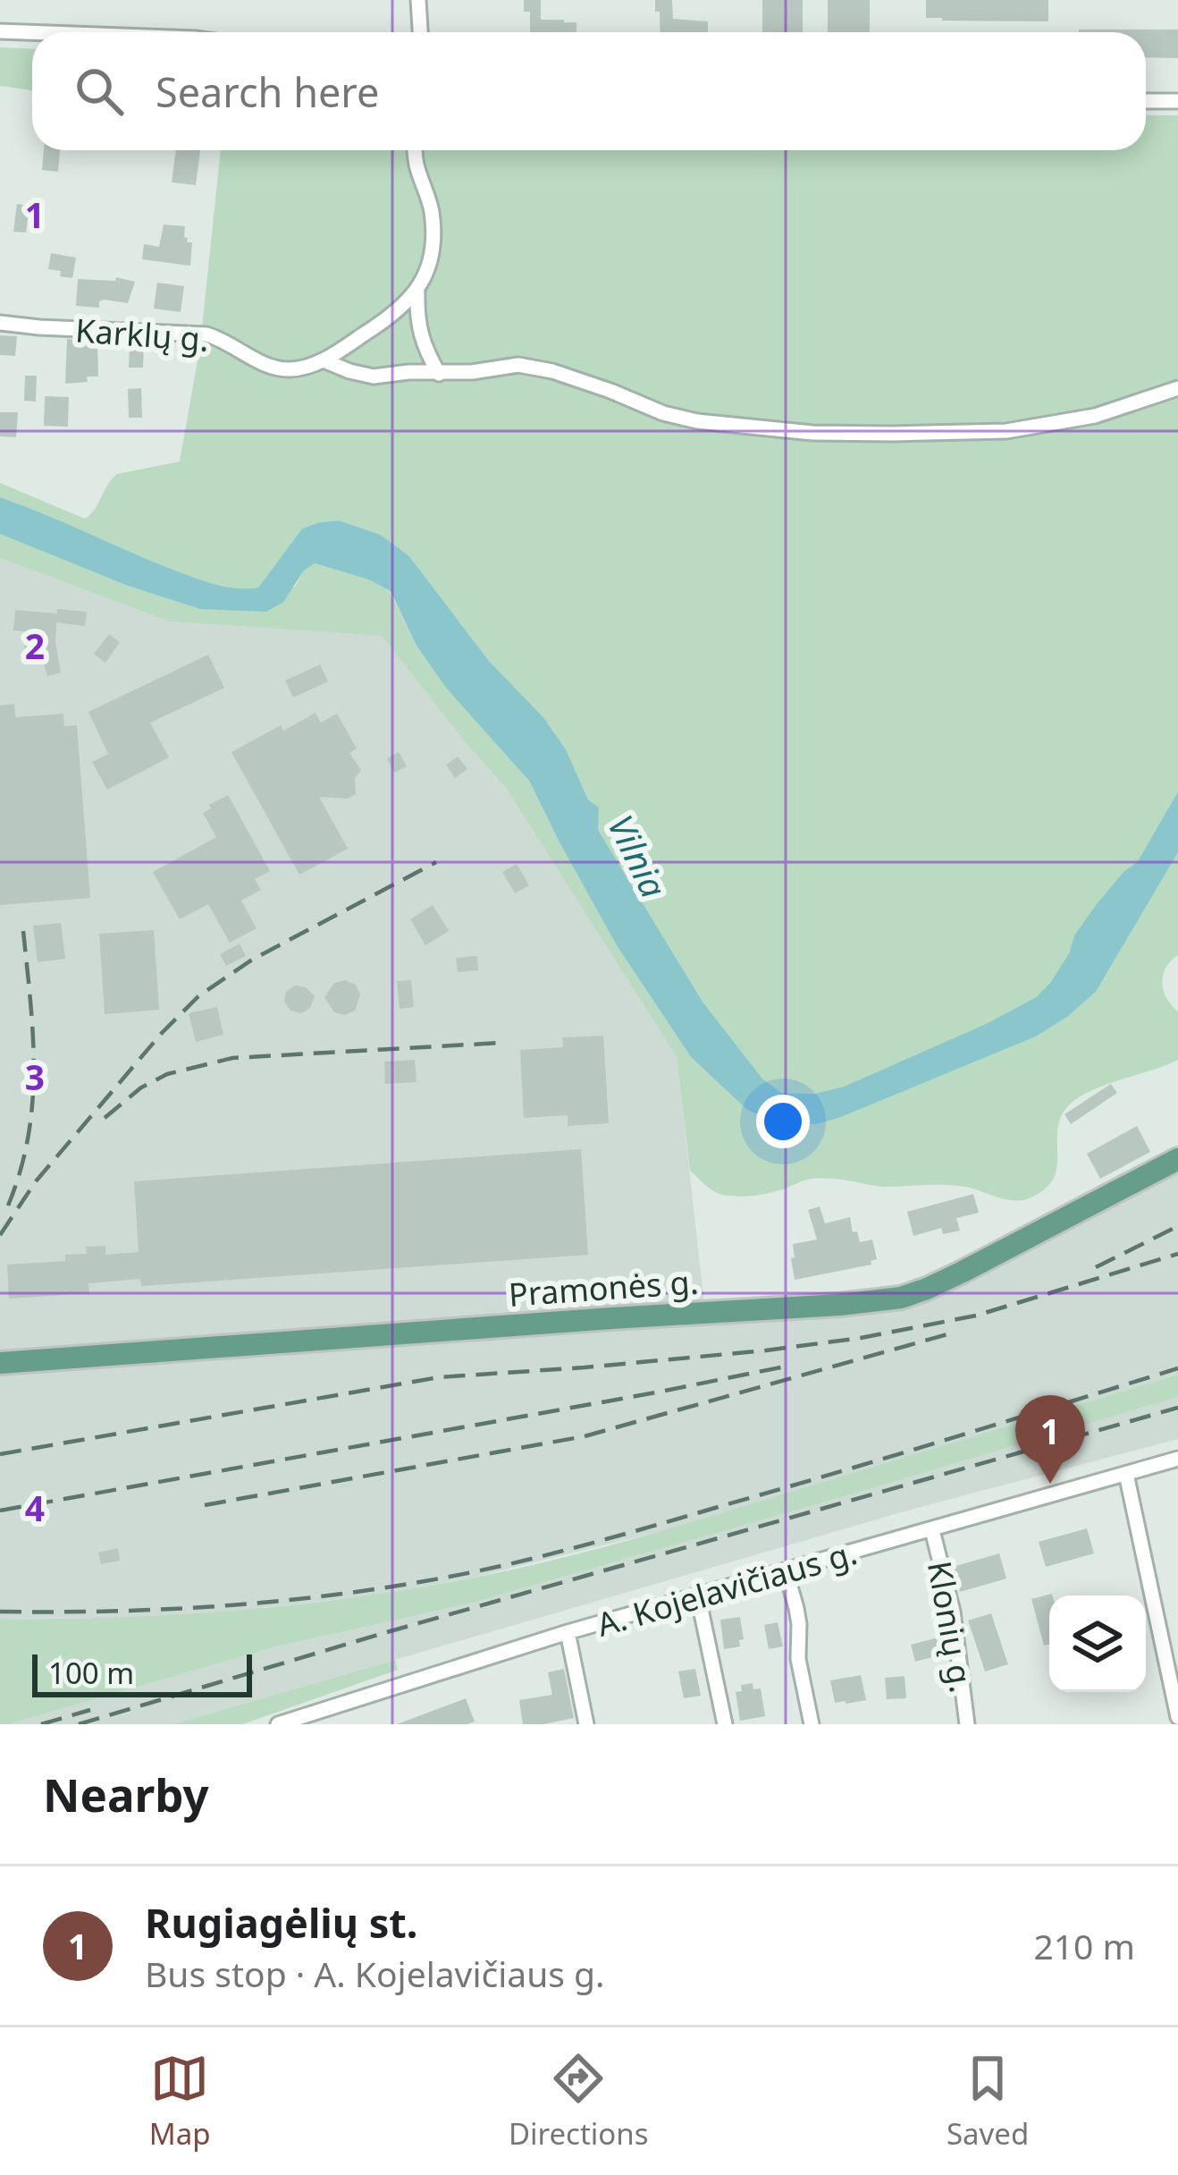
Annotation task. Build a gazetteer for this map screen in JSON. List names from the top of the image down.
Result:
{
  "streets": {
    "main road": ["Pramonės g."],
    "street": ["Karklų g.", "A. Kojelavičiaus g.", "Klonių g."]
  },
  "crossings": [
    ["A. Kojelavičiaus g.", "Klonių g."]
  ],
  "water": ["Vilnia"],
  "scale_bar": "100 m",
  "page": {
    "search": "Search here",
    "pins": "1",
    "scale": "100 m",
    "heading": "Nearby",
    "list": [
      {
        "mark": "1",
        "name": "Rugiagėlių st.",
        "note": "Bus stop · A. Kojelavičiaus g.",
        "value": "210 m"
      }
    ],
    "nav": ["Map", "Directions", "Saved"]
  },
  "grid": {
    "rows": [
      "1",
      "2",
      "3",
      "4"
    ]
  }
}
